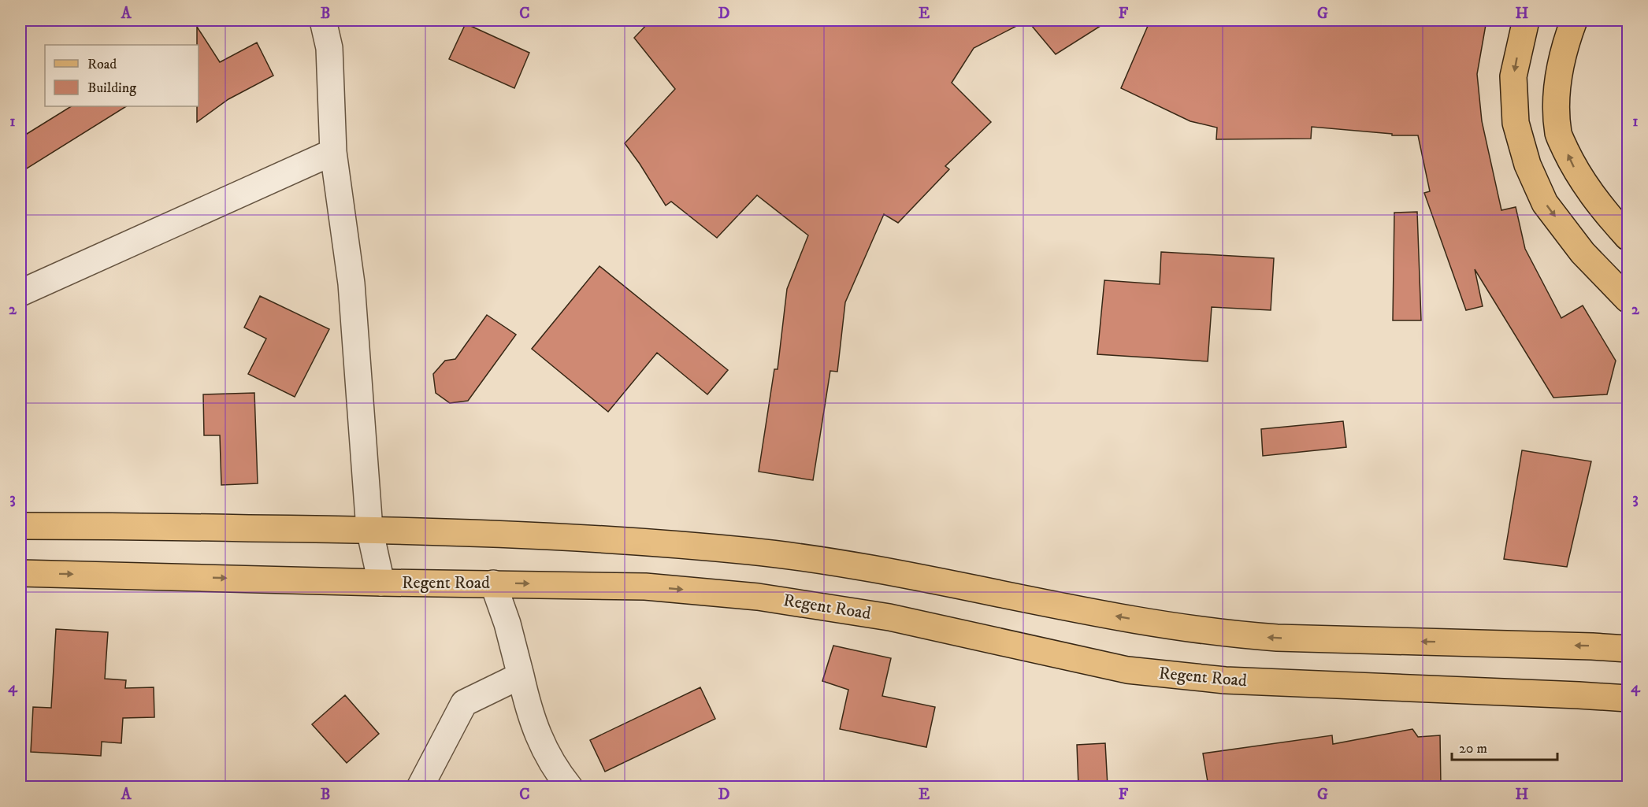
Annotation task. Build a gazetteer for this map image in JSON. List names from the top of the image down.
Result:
{
  "streets": {
    "main road": ["Regent Road"]
  },
  "legend": ["Road", "Building"],
  "scale_bar": "20 m",
  "grid": {
    "columns": [
      "A",
      "B",
      "C",
      "D",
      "E",
      "F",
      "G",
      "H"
    ],
    "rows": [
      "1",
      "2",
      "3",
      "4"
    ]
  }
}
